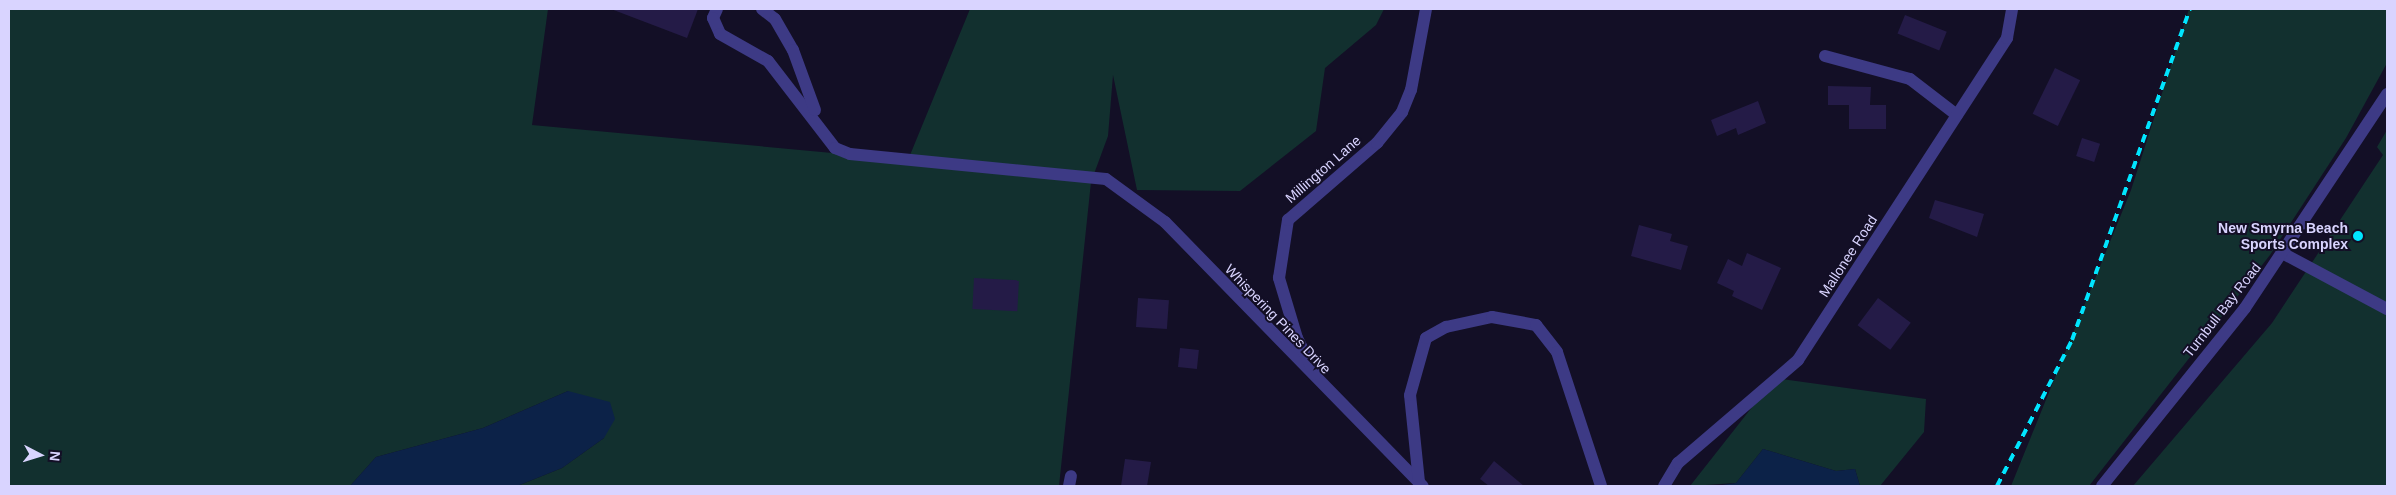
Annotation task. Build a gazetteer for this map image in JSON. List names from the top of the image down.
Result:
{
  "streets": {
    "street": [
      "Millington Lane",
      "Mallonee Road",
      "Turnbull Bay Road",
      "Whispering Pines Drive"
    ]
  },
  "crossings": [
    ["Millington Lane", "Whispering Pines Drive"]
  ],
  "places": ["New Smyrna Beach Sports Complex"],
  "north": "right"
}
